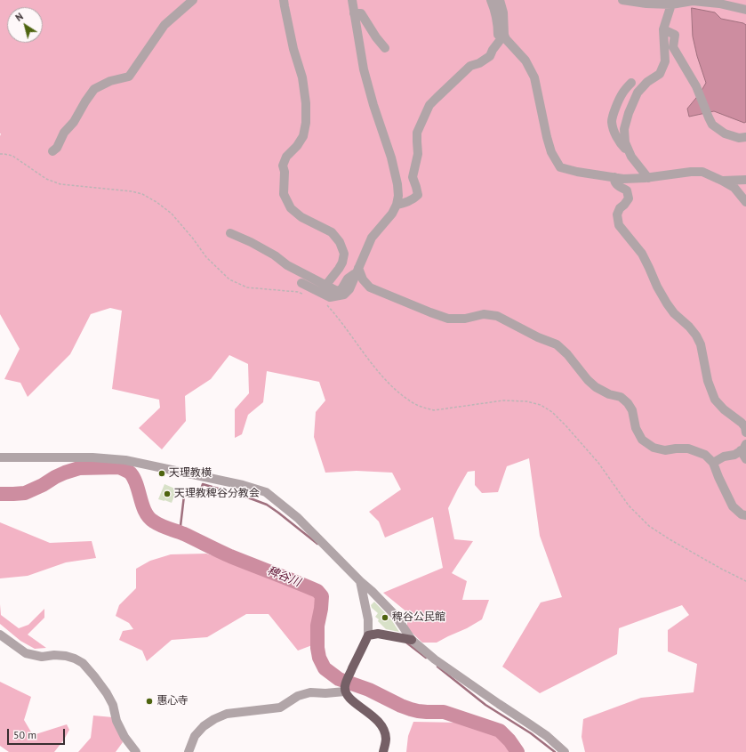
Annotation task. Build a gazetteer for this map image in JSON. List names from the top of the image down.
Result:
{
  "water": ["稗谷川"],
  "places": [
    "天理教横",
    "天理教稗谷分教会",
    "稗谷公民館",
    "惠心寺"
  ],
  "scale_bar": "50 m",
  "north": "top left"
}
